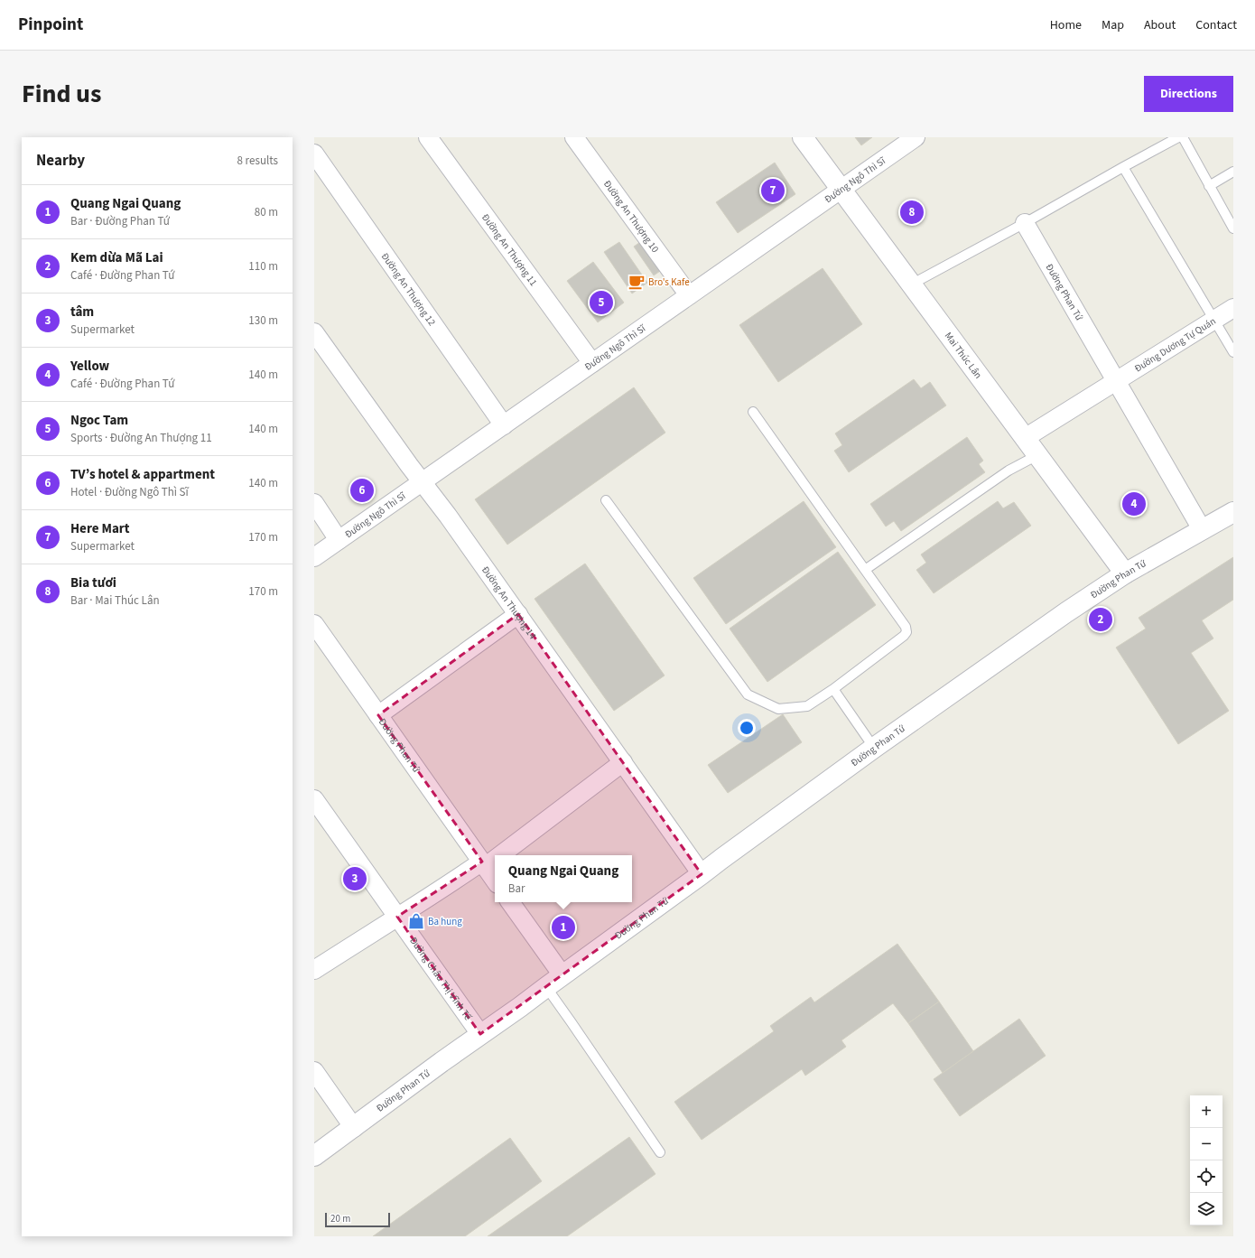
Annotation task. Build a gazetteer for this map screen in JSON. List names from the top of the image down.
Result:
{
  "streets": {
    "street": [
      "Đường Ngô Thì Sĩ",
      "Đường An Thượng 10",
      "Đường An Thượng 11",
      "Đường An Thượng 12",
      "Đường Phan Tứ",
      "Đường Dương Tự Quán",
      "Mai Thúc Lân",
      "Đường An Thượng 14",
      "Đường Châu Thị Vĩnh Tế"
    ]
  },
  "crossings": [
    ["Đường Ngô Thì Sĩ", "Đường An Thượng 10"],
    ["Đường Ngô Thì Sĩ", "Đường An Thượng 11"],
    ["Đường Ngô Thì Sĩ", "Đường An Thượng 12"],
    ["Đường Ngô Thì Sĩ", "Mai Thúc Lân"],
    ["Đường Ngô Thì Sĩ", "Đường An Thượng 14"],
    ["Đường Phan Tứ", "Đường Dương Tự Quán"],
    ["Đường Phan Tứ", "Mai Thúc Lân"],
    ["Đường Phan Tứ", "Đường An Thượng 14"],
    ["Đường Phan Tứ", "Đường Châu Thị Vĩnh Tế"],
    ["Đường Dương Tự Quán", "Mai Thúc Lân"]
  ],
  "places": {
    "cafe": ["Bro's Kafe"],
    "shop": ["Ba hung"]
  },
  "scale_bar": "20 m",
  "page": {
    "header": "Pinpoint",
    "nav": [
      "Home",
      "Map",
      "About",
      "Contact"
    ],
    "title": "Find us",
    "buttons": "Directions",
    "heading": ["Nearby", "8 results"],
    "pins": [
      "7",
      "8",
      "5",
      "6",
      "4",
      "2",
      "3",
      "1"
    ],
    "list": [
      {
        "mark": "1",
        "name": "Quang Ngai Quang",
        "note": "Bar · Đường Phan Tứ",
        "value": "80 m"
      },
      {
        "mark": "2",
        "name": "Kem dừa Mã Lai",
        "note": "Café · Đường Phan Tứ",
        "value": "110 m"
      },
      {
        "mark": "3",
        "name": "tâm",
        "note": "Supermarket",
        "value": "130 m"
      },
      {
        "mark": "4",
        "name": "Yellow",
        "note": "Café · Đường Phan Tứ",
        "value": "140 m"
      },
      {
        "mark": "5",
        "name": "Ngoc Tam",
        "note": "Sports · Đường An Thượng 11",
        "value": "140 m"
      },
      {
        "mark": "6",
        "name": "TV’s hotel & appartment",
        "note": "Hotel · Đường Ngô Thì Sĩ",
        "value": "140 m"
      },
      {
        "mark": "7",
        "name": "Here Mart",
        "note": "Supermarket",
        "value": "170 m"
      },
      {
        "mark": "8",
        "name": "Bia tươi",
        "note": "Bar · Mai Thúc Lân",
        "value": "170 m"
      }
    ],
    "popup": ["Quang Ngai Quang", "Bar"],
    "map_buttons": ["+", "−"],
    "scale": "20 m"
  }
}
